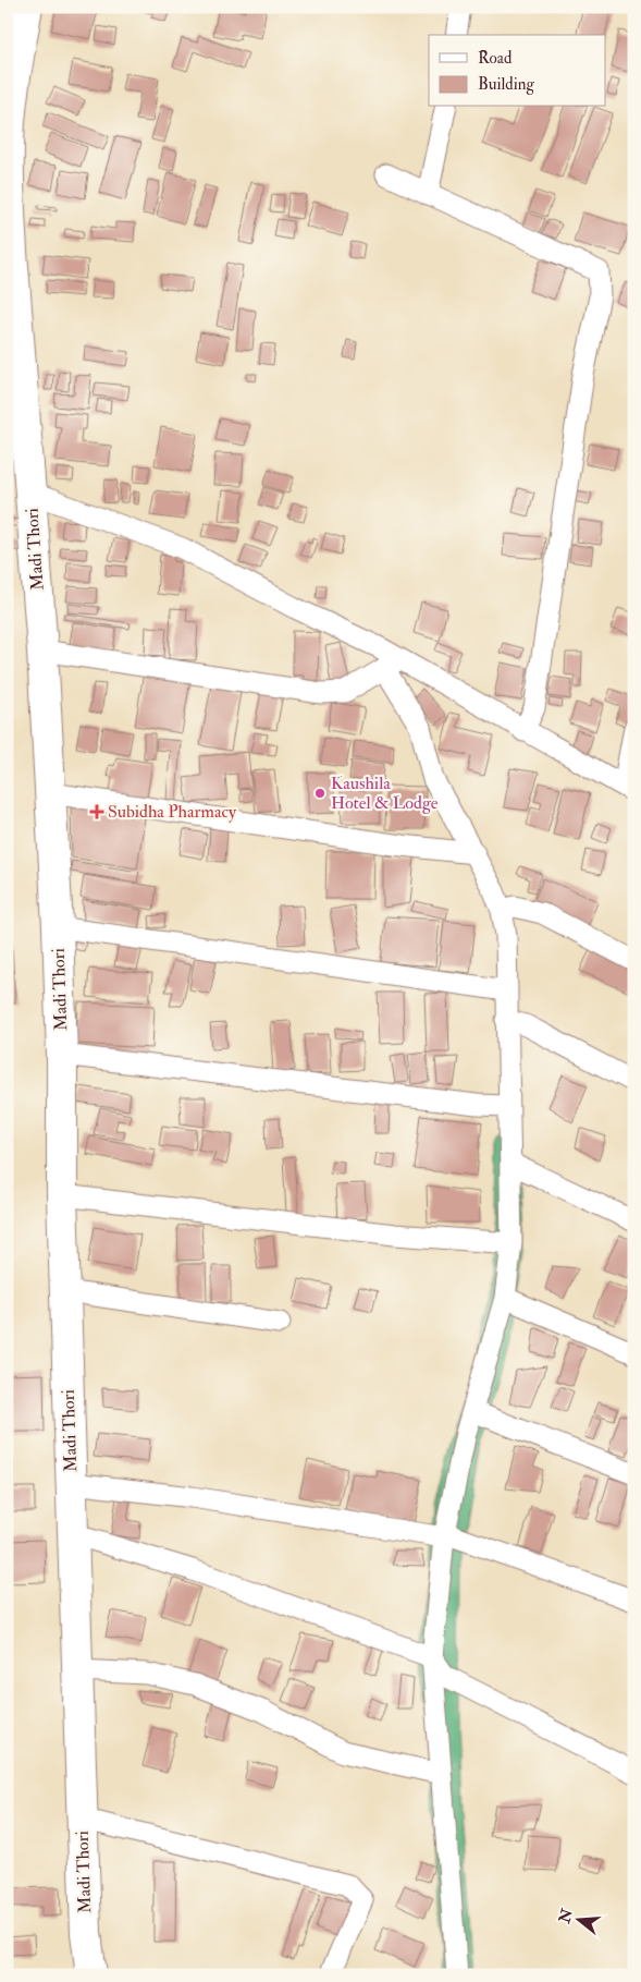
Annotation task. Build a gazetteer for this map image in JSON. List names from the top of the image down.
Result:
{
  "streets": {
    "main road": ["Madi Thori"]
  },
  "places": {
    "other": ["Kaushila Hotel & Lodge"],
    "health": ["Subidha Pharmacy"]
  },
  "legend": ["Road", "Building"],
  "north": "left"
}
